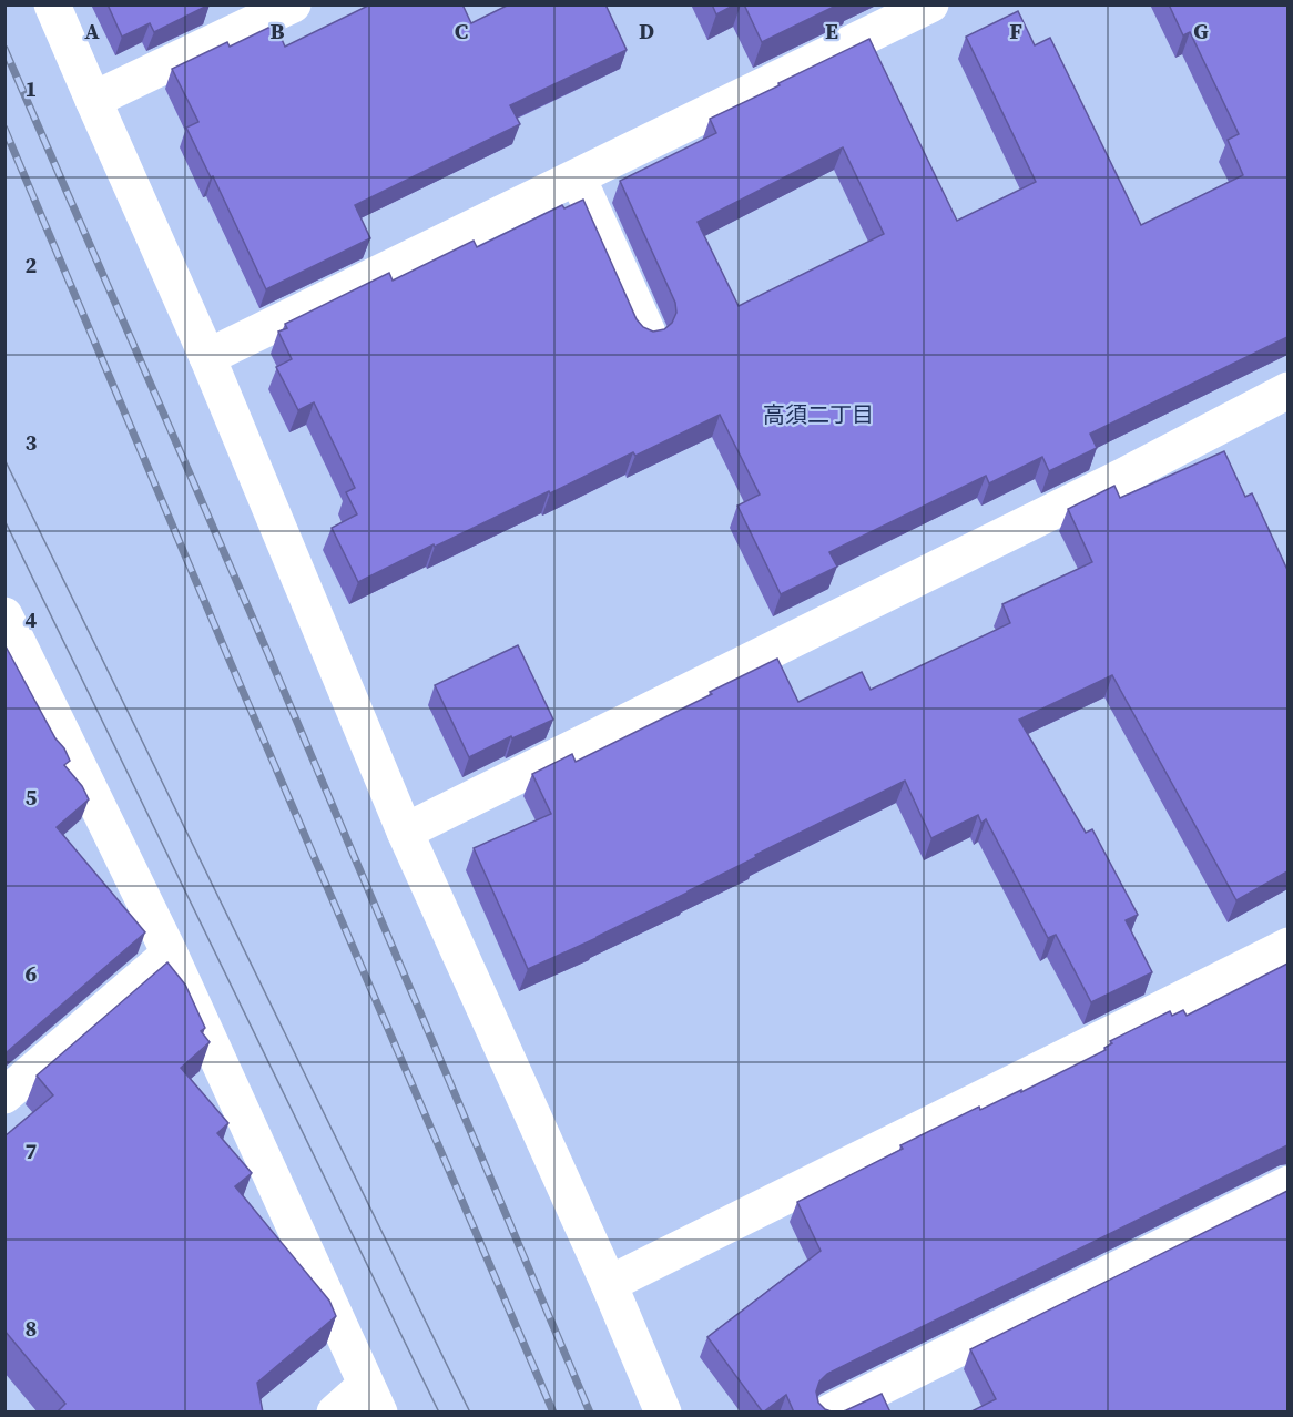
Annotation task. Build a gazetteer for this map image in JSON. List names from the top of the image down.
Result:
{
  "districts": ["高須二丁目"],
  "grid": {
    "columns": [
      "A",
      "B",
      "C",
      "D",
      "E",
      "F",
      "G"
    ],
    "rows": [
      "1",
      "2",
      "3",
      "4",
      "5",
      "6",
      "7",
      "8"
    ]
  }
}
